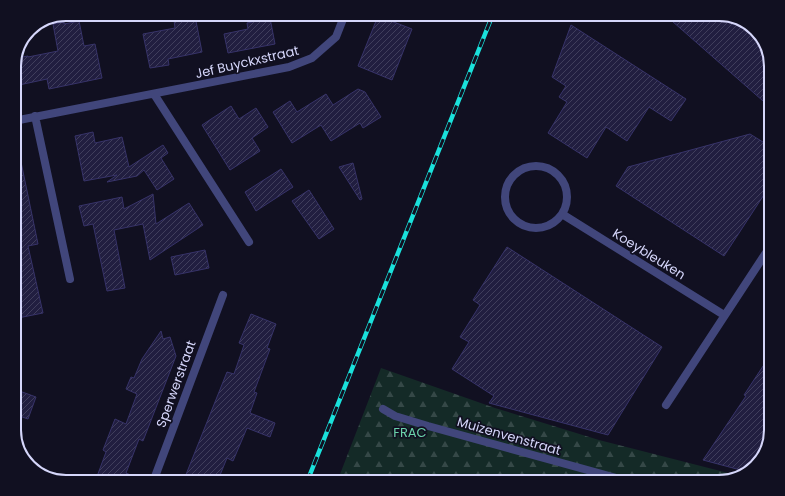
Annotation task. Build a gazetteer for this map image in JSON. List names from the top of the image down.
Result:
{
  "streets": {
    "street": [
      "Jef Buyckxstraat",
      "Koeybleuken",
      "Sperwerstraat",
      "Muizenvenstraat"
    ]
  },
  "parks": ["FRAC"]
}
